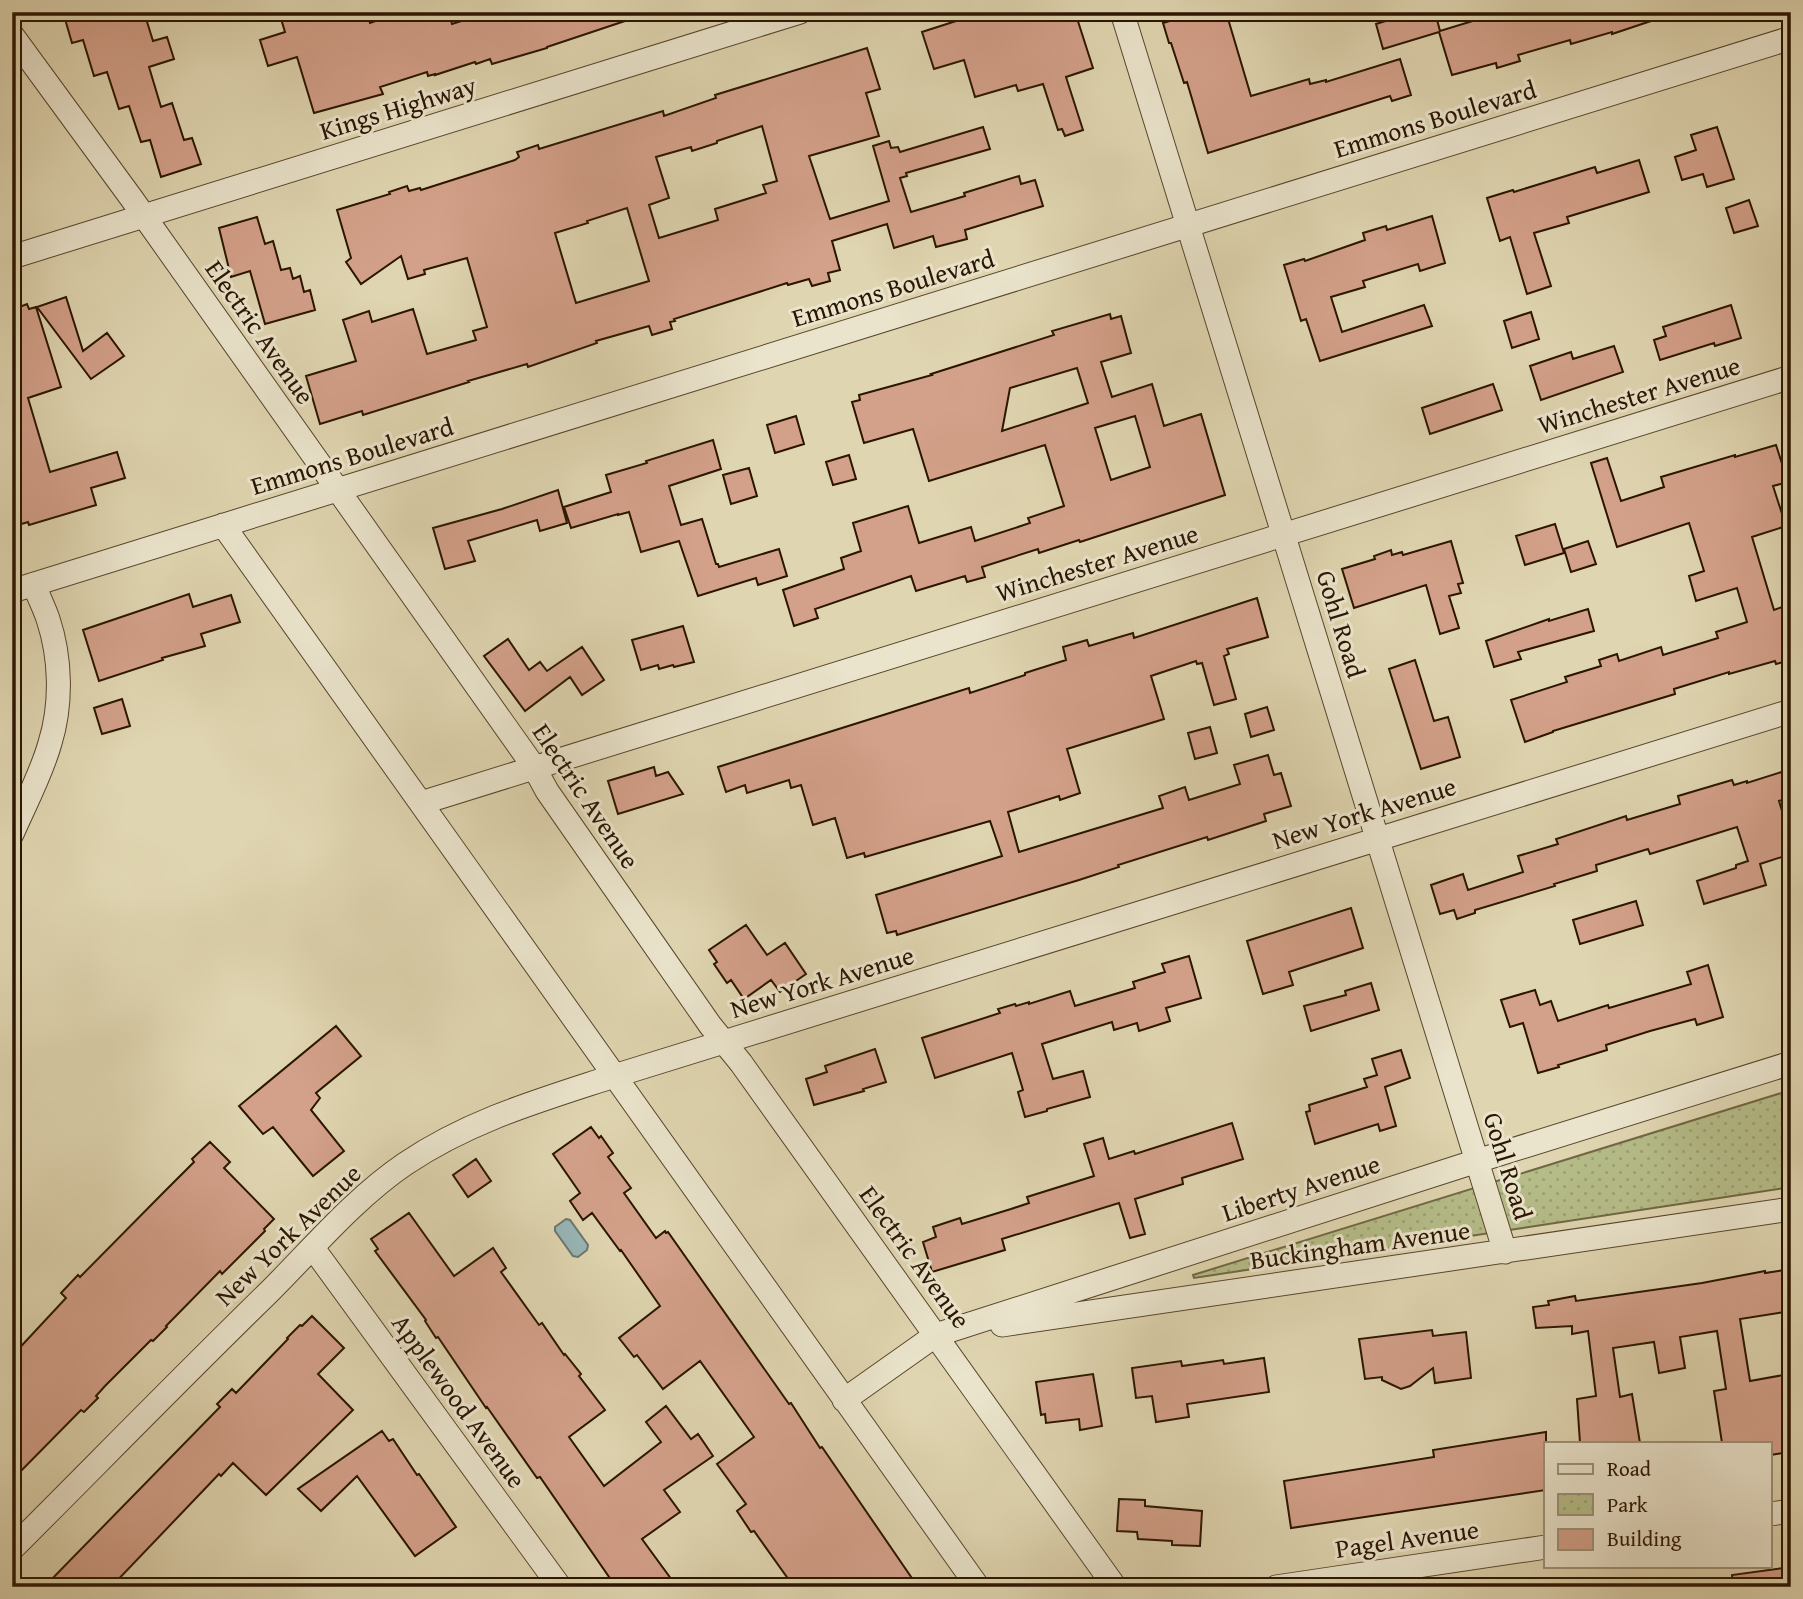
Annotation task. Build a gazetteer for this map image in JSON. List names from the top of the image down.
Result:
{
  "streets": {
    "street": [
      "Kings Highway",
      "Emmons Boulevard",
      "Electric Avenue",
      "Winchester Avenue",
      "Gohl Road",
      "New York Avenue",
      "Liberty Avenue",
      "Buckingham Avenue",
      "Applewood Avenue",
      "Pagel Avenue"
    ]
  },
  "crossings": [
    ["Kings Highway", "Electric Avenue"],
    ["Emmons Boulevard", "Electric Avenue"],
    ["Emmons Boulevard", "Gohl Road"],
    ["Electric Avenue", "Winchester Avenue"],
    ["Electric Avenue", "New York Avenue"],
    ["Electric Avenue", "Liberty Avenue"],
    ["Electric Avenue", "Buckingham Avenue"],
    ["Winchester Avenue", "Gohl Road"],
    ["Gohl Road", "New York Avenue"],
    ["Gohl Road", "Liberty Avenue"],
    ["Gohl Road", "Buckingham Avenue"],
    ["New York Avenue", "Applewood Avenue"],
    ["Liberty Avenue", "Buckingham Avenue"]
  ],
  "legend": ["Road", "Park", "Building"]
}
